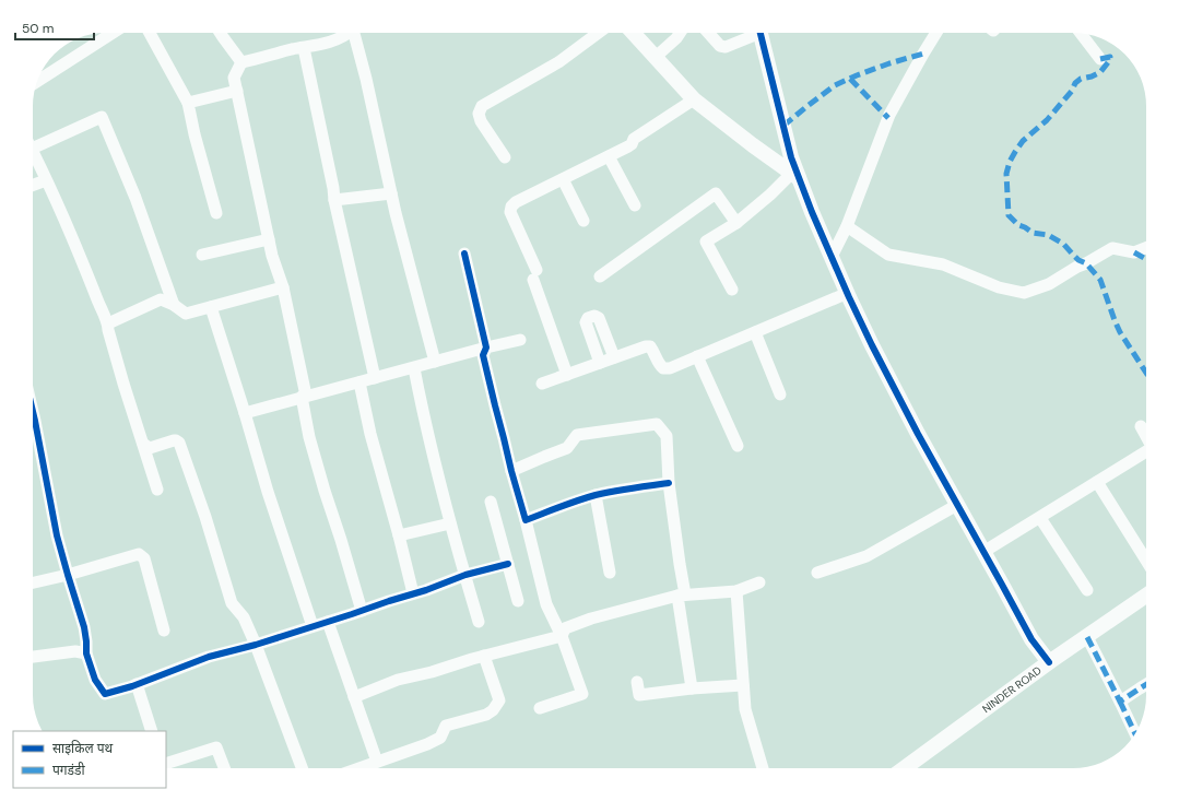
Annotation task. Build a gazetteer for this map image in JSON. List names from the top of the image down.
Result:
{
  "streets": {
    "street": ["NINDER ROAD"]
  },
  "legend": ["साइकिल पथ", "पगडंडी"],
  "scale_bar": "50 m"
}
